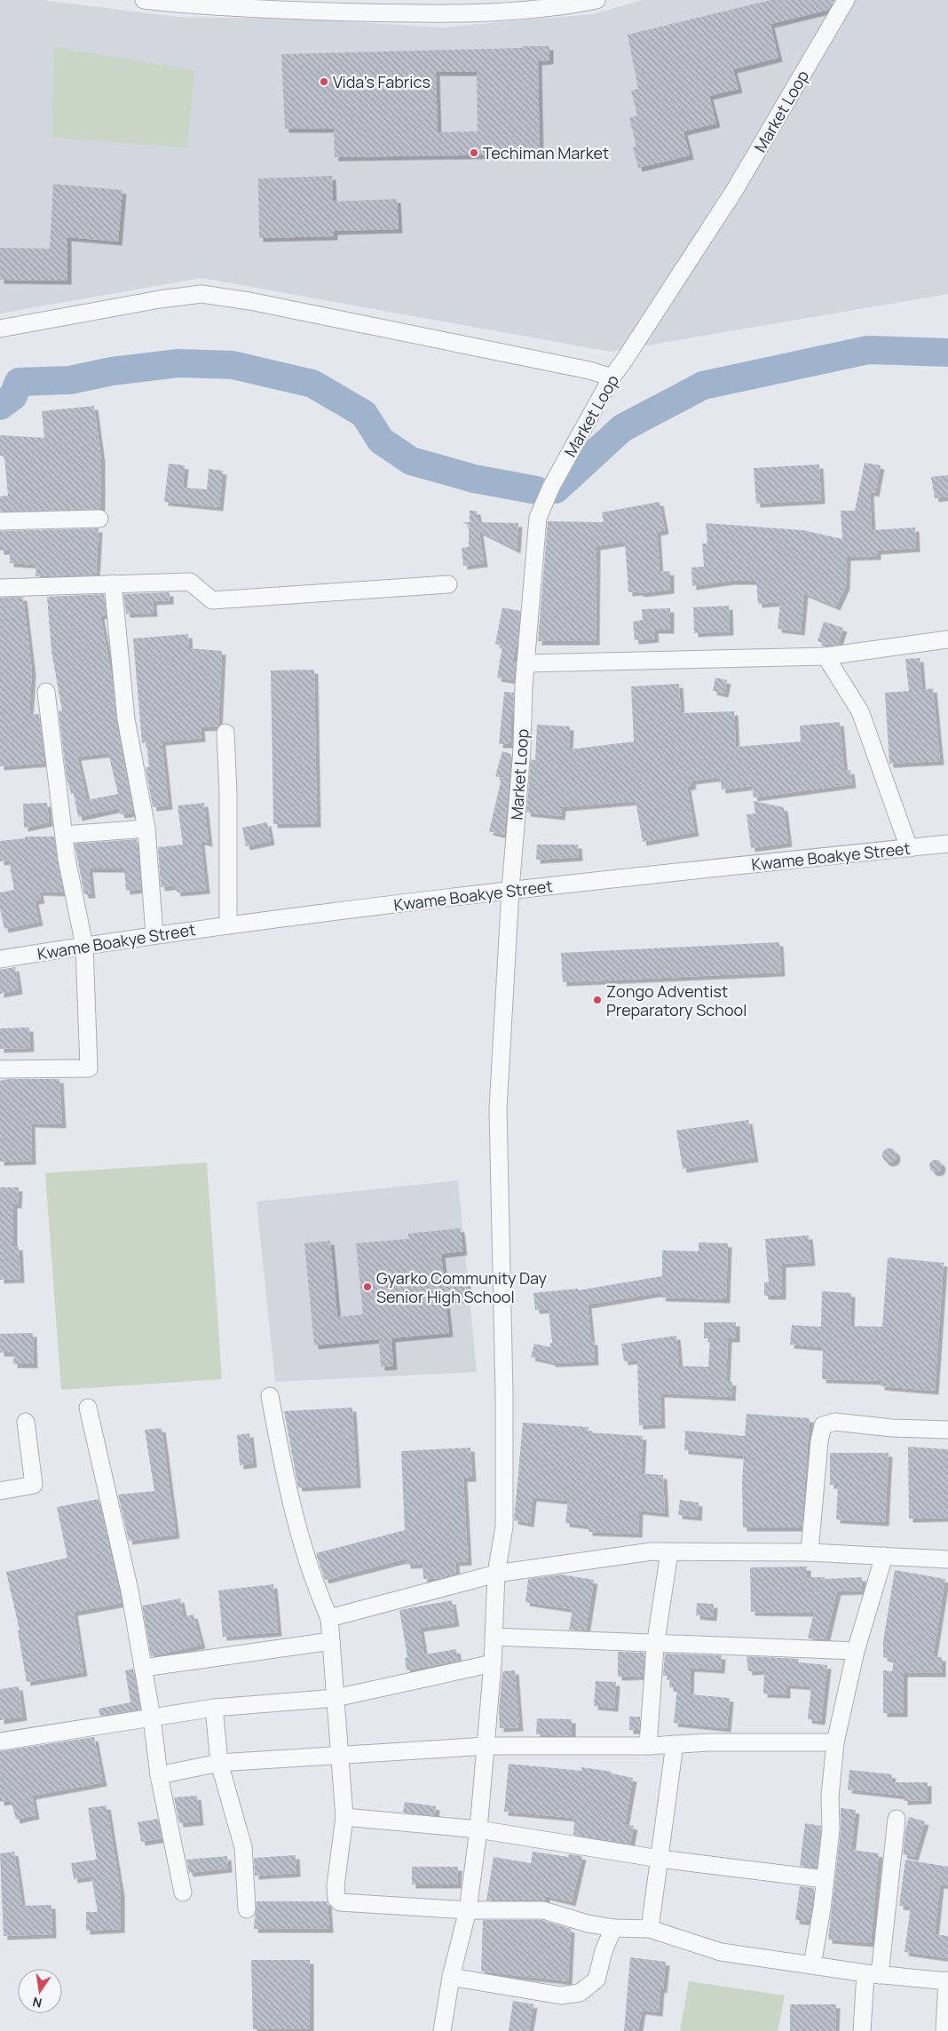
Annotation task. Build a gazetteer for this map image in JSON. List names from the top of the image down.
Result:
{
  "streets": {
    "street": ["Market Loop", "Kwame Boakye Street"]
  },
  "crossings": [
    ["Market Loop", "Kwame Boakye Street"]
  ],
  "places": [
    "Vida's Fabrics",
    "Techiman Market",
    "Zongo Adventist Preparatory School",
    "Gyarko Community Day Senior High School"
  ],
  "north": "bottom"
}
